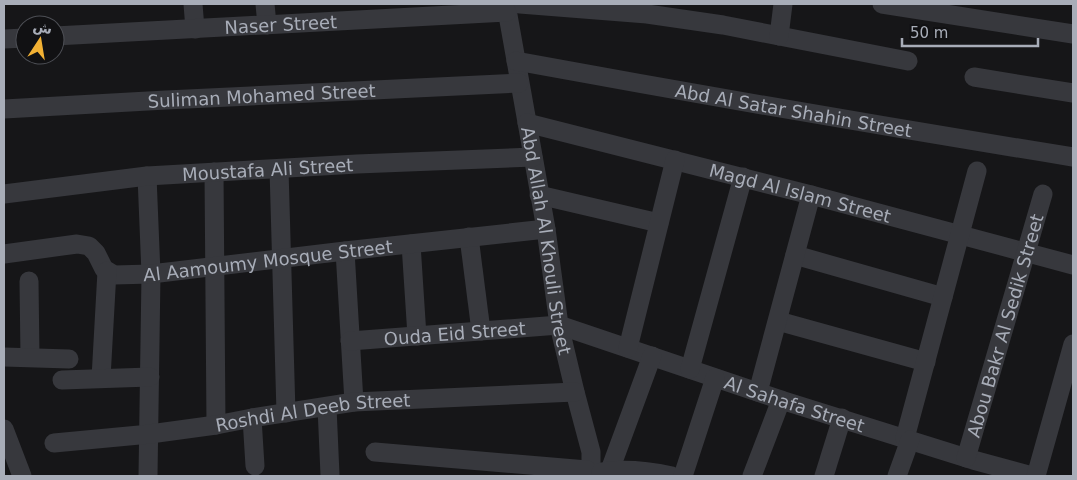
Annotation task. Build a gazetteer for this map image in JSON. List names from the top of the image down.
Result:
{
  "streets": {
    "street": [
      "Naser Street",
      "Suliman Mohamed Street",
      "Abd Al Satar Shahin Street",
      "Moustafa Ali Street",
      "Magd Al Islam Street",
      "Abd Allah Al Khouli Street",
      "Al Aamoumy Mosque Street",
      "Abou Bakr Al Sedik Street",
      "Ouda Eid Street",
      "Al Sahafa Street",
      "Roshdi Al Deeb Street"
    ]
  },
  "crossings": [
    ["Naser Street", "Abd Allah Al Khouli Street"],
    ["Suliman Mohamed Street", "Abd Allah Al Khouli Street"],
    ["Abd Al Satar Shahin Street", "Abd Allah Al Khouli Street"],
    ["Moustafa Ali Street", "Abd Allah Al Khouli Street"],
    ["Magd Al Islam Street", "Abd Allah Al Khouli Street"],
    ["Magd Al Islam Street", "Abou Bakr Al Sedik Street"],
    ["Abd Allah Al Khouli Street", "Al Aamoumy Mosque Street"],
    ["Abd Allah Al Khouli Street", "Ouda Eid Street"],
    ["Abd Allah Al Khouli Street", "Al Sahafa Street"],
    ["Abd Allah Al Khouli Street", "Roshdi Al Deeb Street"],
    ["Abou Bakr Al Sedik Street", "Al Sahafa Street"],
    ["Ouda Eid Street", "Al Sahafa Street"]
  ],
  "scale_bar": "50 m",
  "north": "top"
}
